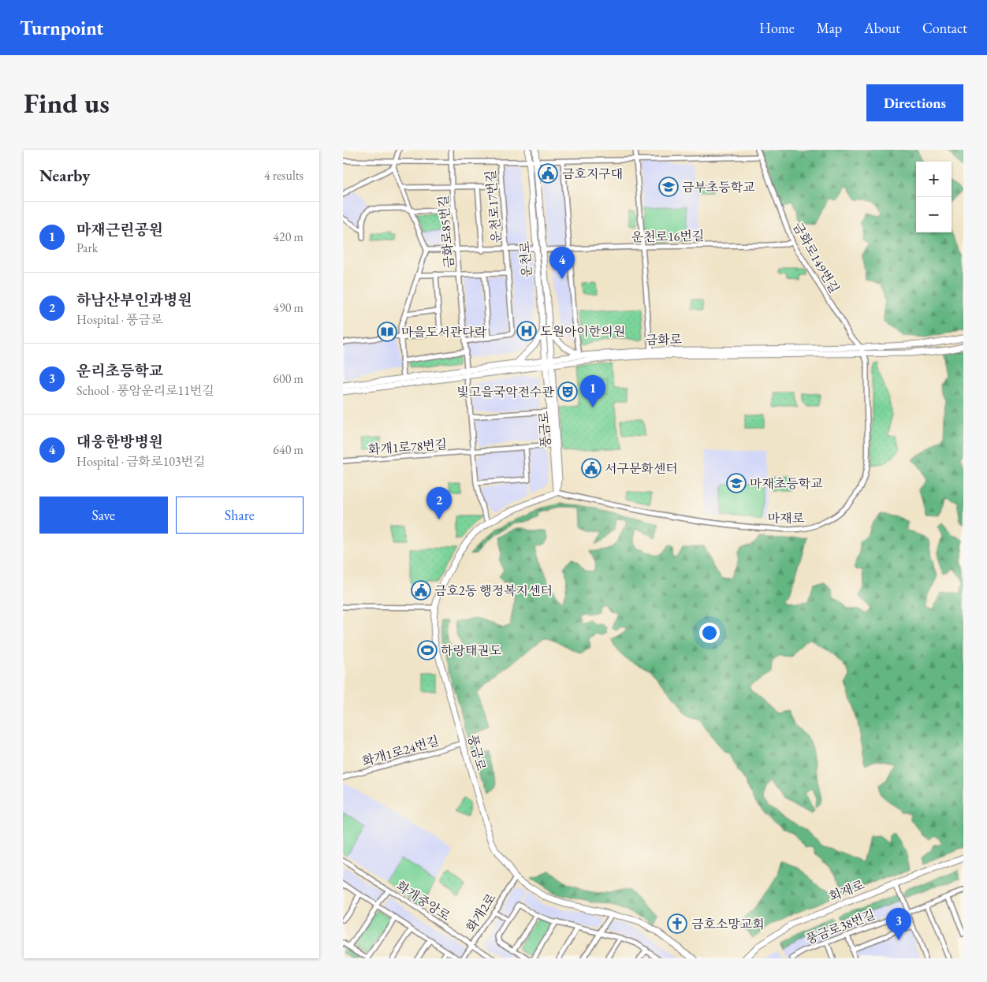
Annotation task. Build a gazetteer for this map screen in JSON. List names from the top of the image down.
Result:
{
  "streets": {
    "main road": [
      "운천로",
      "금화로",
      "풍금로",
      "회재로"
    ],
    "street": [
      "운천로17번길",
      "금화로85번길",
      "운천로16번길",
      "금화로149번길",
      "화개1로78번길",
      "마재로",
      "화개1로24번길",
      "화개중앙로",
      "화개2로",
      "풍금로38번길"
    ]
  },
  "crossings": [
    ["운천로17번길", "금화로85번길"],
    ["운천로17번길", "운천로"],
    ["금화로85번길", "금화로"],
    ["금화로85번길", "풍금로"],
    ["금화로85번길", "화개1로78번길"],
    ["운천로16번길", "금화로149번길"],
    ["운천로16번길", "운천로"],
    ["금화로149번길", "금화로"],
    ["금화로149번길", "마재로"],
    ["운천로", "금화로"],
    ["운천로", "풍금로"],
    ["금화로", "풍금로"],
    ["금화로", "마재로"],
    ["풍금로", "화개1로78번길"],
    ["풍금로", "마재로"],
    ["풍금로", "화개1로24번길"],
    ["풍금로", "화개2로"],
    ["화개중앙로", "화개2로"]
  ],
  "places": {
    "public building": ["금호지구대", "서구문화센터", "금호2동 행정복지센터"],
    "school or university": ["금부초등학교", "마재초등학교"],
    "hospital": ["도원아이한의원"],
    "library": ["마을도서관다락"],
    "theatre": ["빛고을국악전수관"],
    "sports": ["하랑태권도"],
    "church": ["금호소망교회"]
  },
  "page": {
    "header": "Turnpoint",
    "nav": [
      "Home",
      "Map",
      "About",
      "Contact"
    ],
    "buttons": [
      "Directions",
      ["Save", "Share"]
    ],
    "title": "Find us",
    "heading": ["Nearby", "4 results"],
    "map_buttons": ["+", "−"],
    "list": [
      {
        "mark": "1",
        "name": "마재근린공원",
        "note": "Park",
        "value": "420 m"
      },
      {
        "mark": "2",
        "name": "하남산부인과병원",
        "note": "Hospital · 풍금로",
        "value": "490 m"
      },
      {
        "mark": "3",
        "name": "운리초등학교",
        "note": "School · 풍암운리로11번길",
        "value": "600 m"
      },
      {
        "mark": "4",
        "name": "대웅한방병원",
        "note": "Hospital · 금화로103번길",
        "value": "640 m"
      }
    ],
    "pins": [
      "4",
      "1",
      "2",
      "3"
    ]
  }
}
